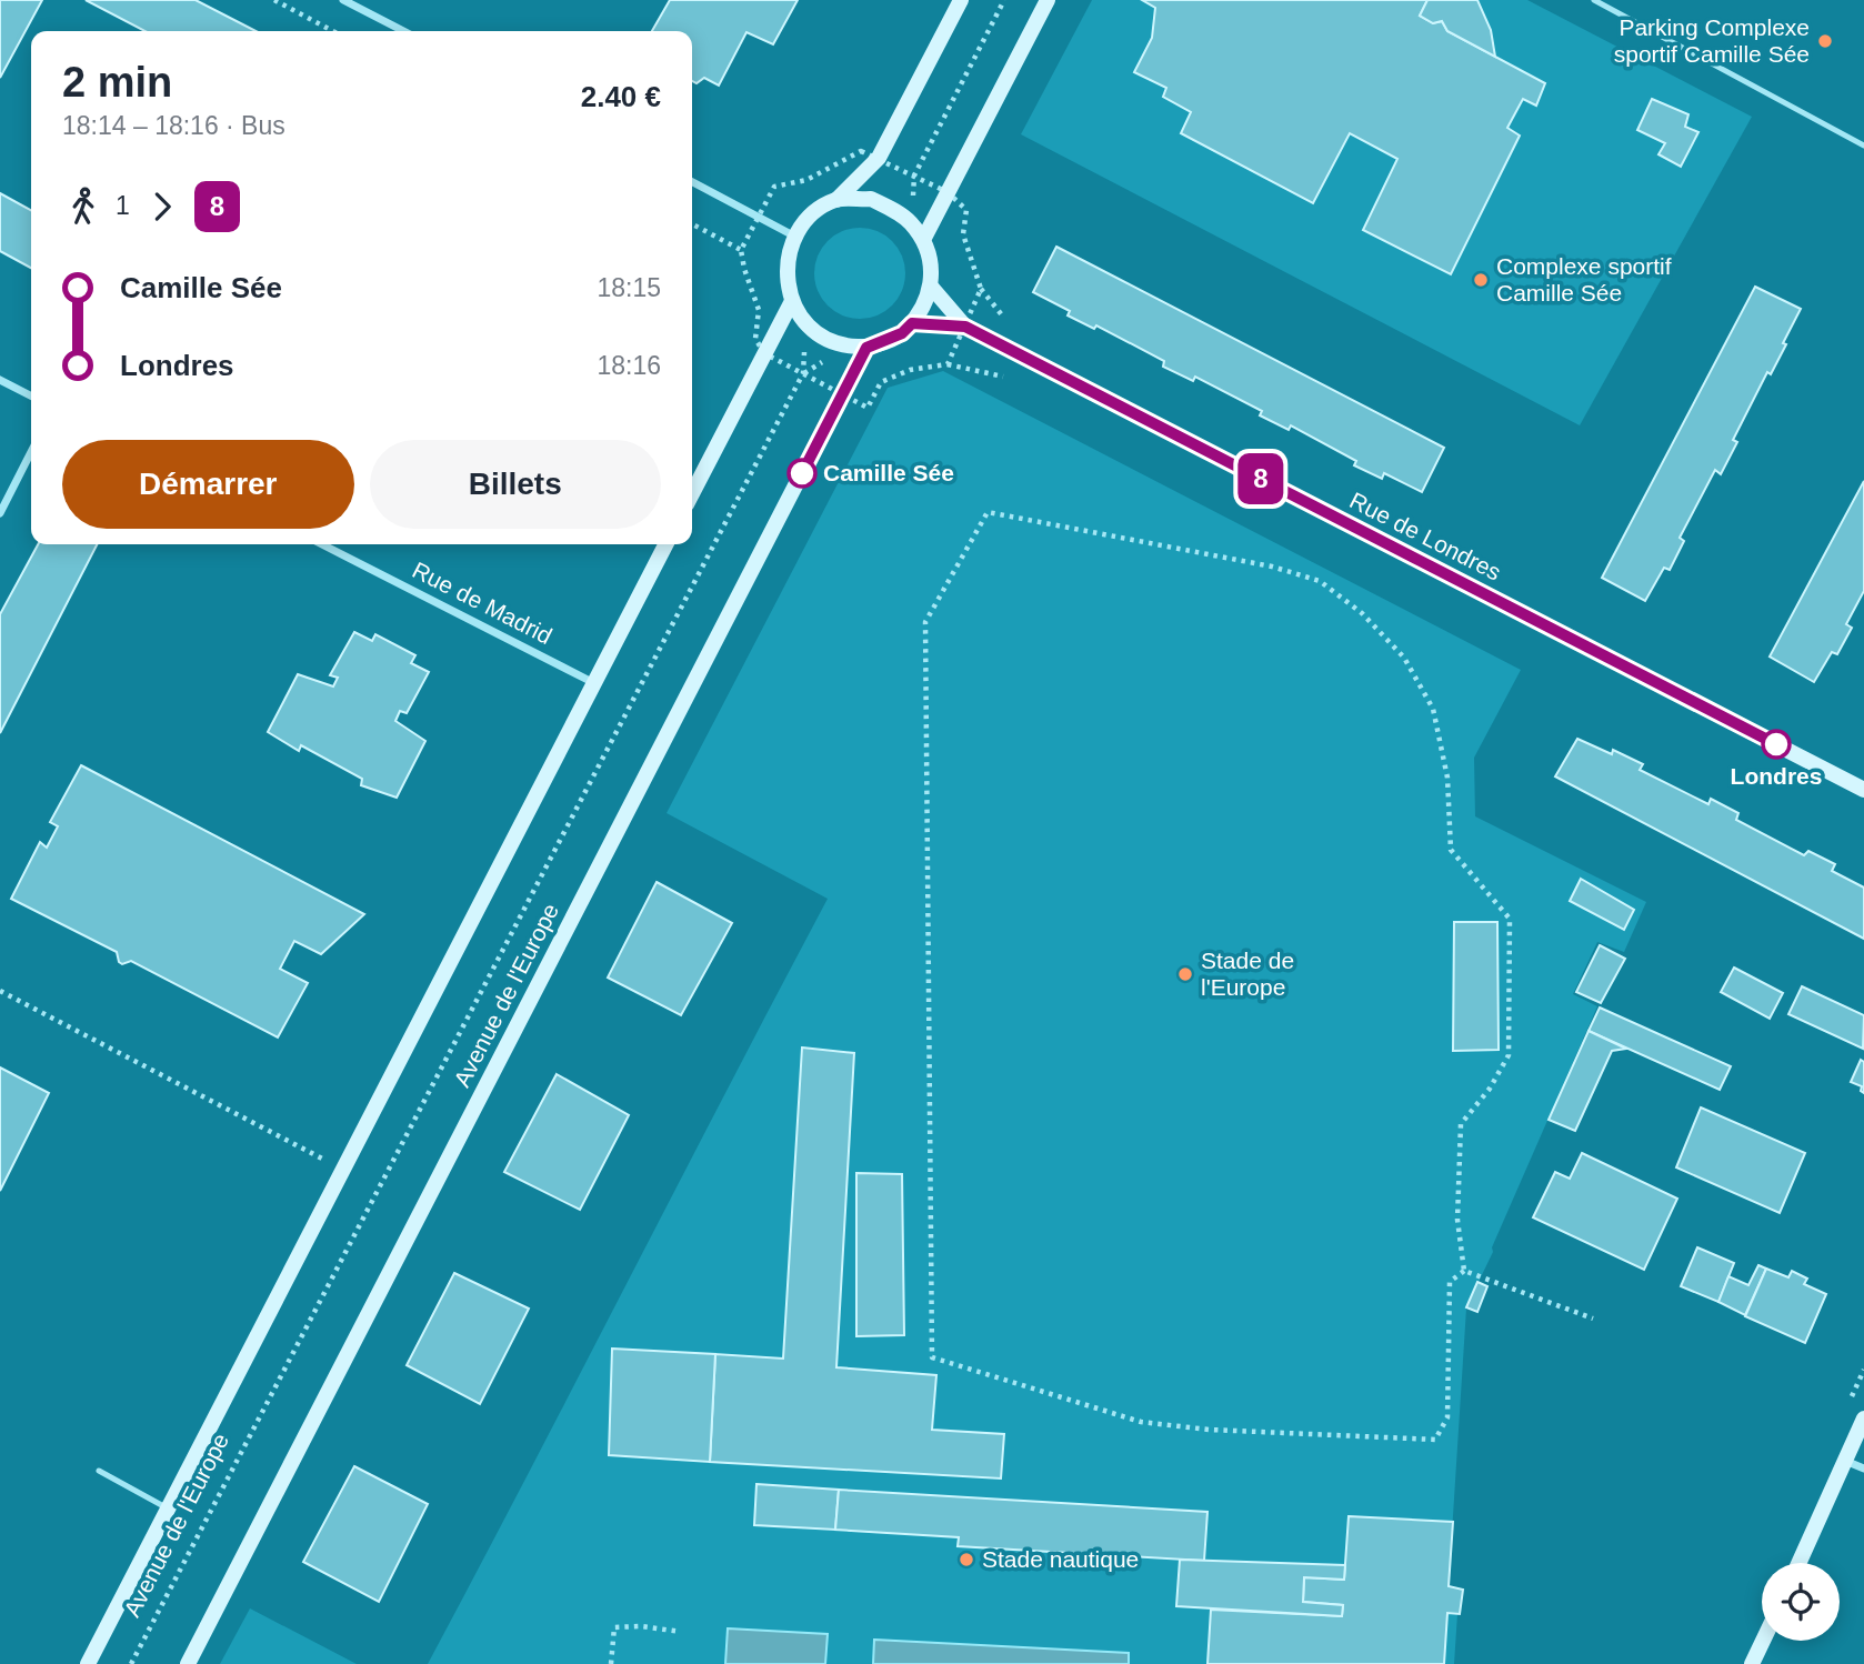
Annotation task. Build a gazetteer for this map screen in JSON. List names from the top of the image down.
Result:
{
  "streets": {
    "main road": ["Rue de Londres", "Avenue de l'Europe"],
    "street": ["Rue de Madrid"]
  },
  "crossings": [
    ["Rue de Londres", "Avenue de l'Europe"],
    ["Rue de Madrid", "Avenue de l'Europe"]
  ],
  "places": [
    "Parking Complexe sportif Camille Sée",
    "Complexe sportif Camille Sée",
    "Camille Sée",
    "Londres",
    "Stade de l'Europe",
    "Stade nautique"
  ],
  "lines": ["bus line 8"],
  "page": {
    "on_map": "8",
    "heading": ["2 min", "18:14 – 18:16 · Bus", "2.40 €"],
    "legs": ["1", "8"],
    "list": [
      {
        "name": "Camille Sée",
        "value": "18:15"
      },
      {
        "name": "Londres",
        "value": "18:16"
      }
    ],
    "buttons": ["Démarrer", "Billets"]
  }
}
